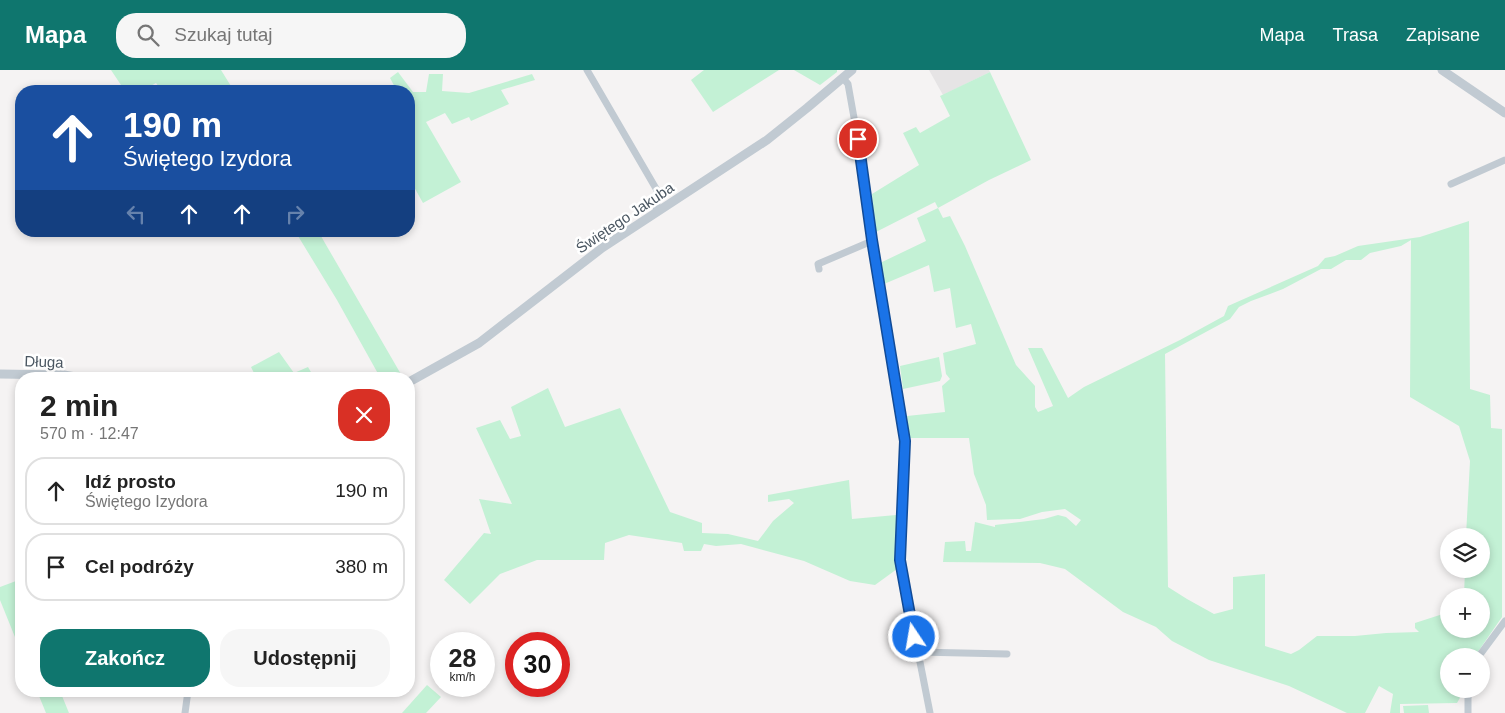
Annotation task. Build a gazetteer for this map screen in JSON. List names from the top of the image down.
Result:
{
  "streets": {
    "street": ["Świętego Jakuba", "Długa"]
  },
  "page": {
    "header": "Mapa",
    "search": "Szukaj tutaj",
    "nav": ["Mapa", "Trasa", "Zapisane"],
    "turn": ["190 m", "Świętego Izydora"],
    "heading": ["2 min", "570 m · 12:47"],
    "list": [
      {
        "name": "Idź prosto",
        "note": "Świętego Izydora",
        "value": "190 m"
      },
      {
        "name": "Cel podróży",
        "value": "380 m"
      }
    ],
    "map_buttons": ["+", "−"],
    "buttons": ["Zakończ", "Udostępnij"],
    "speed": "28 km/h",
    "limit": "30"
  }
}
